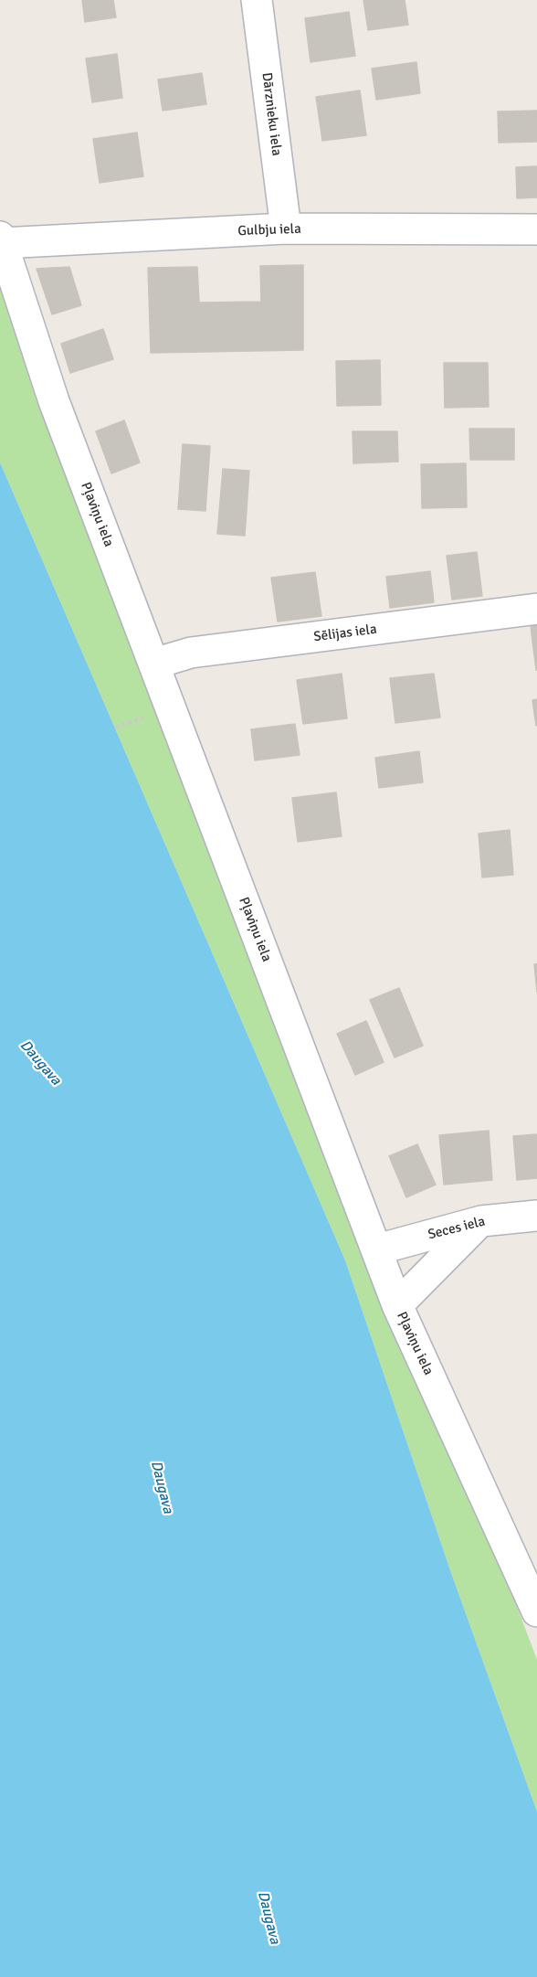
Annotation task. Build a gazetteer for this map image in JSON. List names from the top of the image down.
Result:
{
  "streets": {
    "street": [
      "Dārznieku iela",
      "Gulbju iela",
      "Pļaviņu iela",
      "Sēlijas iela",
      "Seces iela"
    ]
  },
  "crossings": [
    ["Dārznieku iela", "Gulbju iela"],
    ["Gulbju iela", "Pļaviņu iela"],
    ["Pļaviņu iela", "Sēlijas iela"],
    ["Pļaviņu iela", "Seces iela"]
  ],
  "water": ["Daugava"]
}
